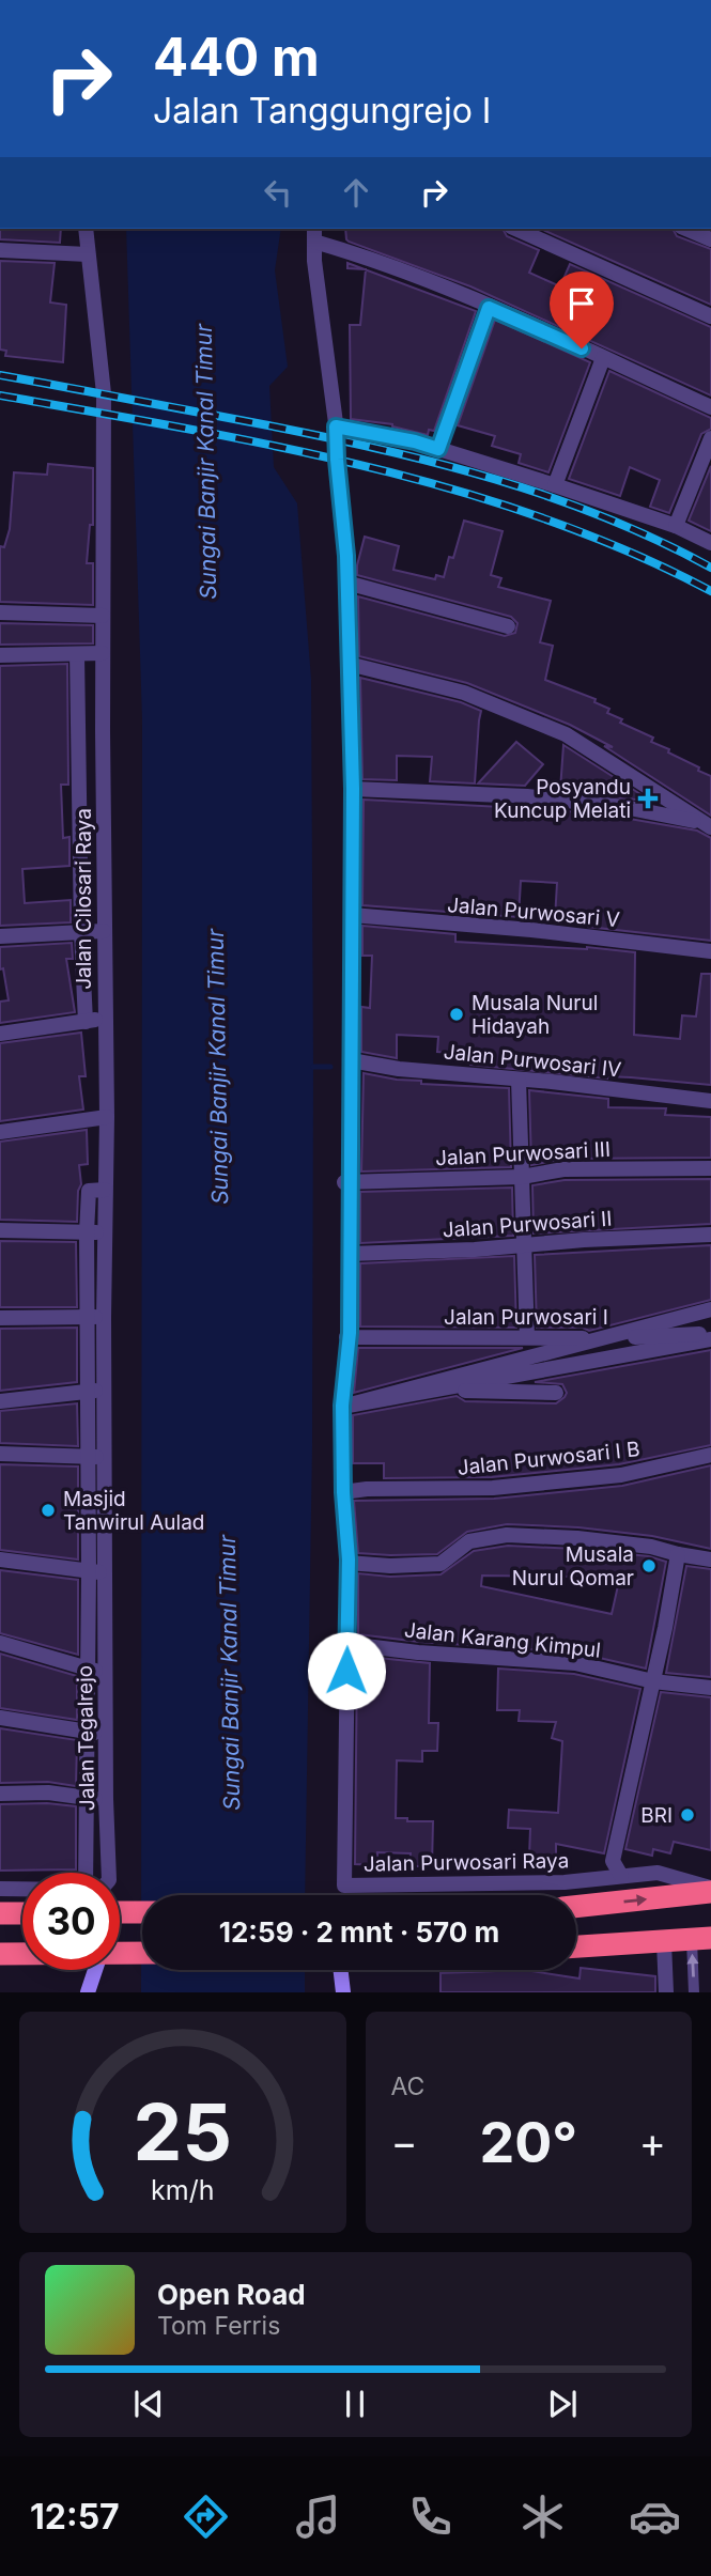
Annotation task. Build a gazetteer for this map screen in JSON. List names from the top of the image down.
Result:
{
  "streets": {
    "street": [
      "Jalan Cilosari Raya",
      "Jalan Purwosari V",
      "Jalan Purwosari IV",
      "Jalan Purwosari III",
      "Jalan Purwosari II",
      "Jalan Purwosari I",
      "Jalan Purwosari I B",
      "Jalan Karang Kimpul",
      "Jalan Tegalrejo",
      "Jalan Purwosari Raya"
    ]
  },
  "crossings": [
    ["Jalan Cilosari Raya", "Jalan Tegalrejo"],
    ["Jalan Purwosari V", "Jalan Purwosari Raya"],
    ["Jalan Purwosari IV", "Jalan Purwosari Raya"],
    ["Jalan Purwosari III", "Jalan Purwosari Raya"],
    ["Jalan Purwosari II", "Jalan Purwosari Raya"],
    ["Jalan Purwosari I", "Jalan Purwosari Raya"],
    ["Jalan Purwosari I B", "Jalan Purwosari Raya"],
    ["Jalan Karang Kimpul", "Jalan Purwosari Raya"]
  ],
  "water": ["Sungai Banjir Kanal Timur"],
  "places": {
    "health": ["Posyandu Kuncup Melati"],
    "other": [
      "Musala Nurul Hidayah",
      "Masjid Tanwirul Aulad",
      "Musala Nurul Qomar",
      "BRI"
    ]
  },
  "page": {
    "turn": ["440 m", "Jalan Tanggungrejo I"],
    "limit": "30",
    "trip": "12:59 · 2 mnt · 570 m",
    "tile": "AC",
    "heat": ["−", "20°", "+"],
    "song": ["Open Road", "Tom Ferris"],
    "tabs": "12:57",
    "gauge": ["25", "km/h"]
  }
}
